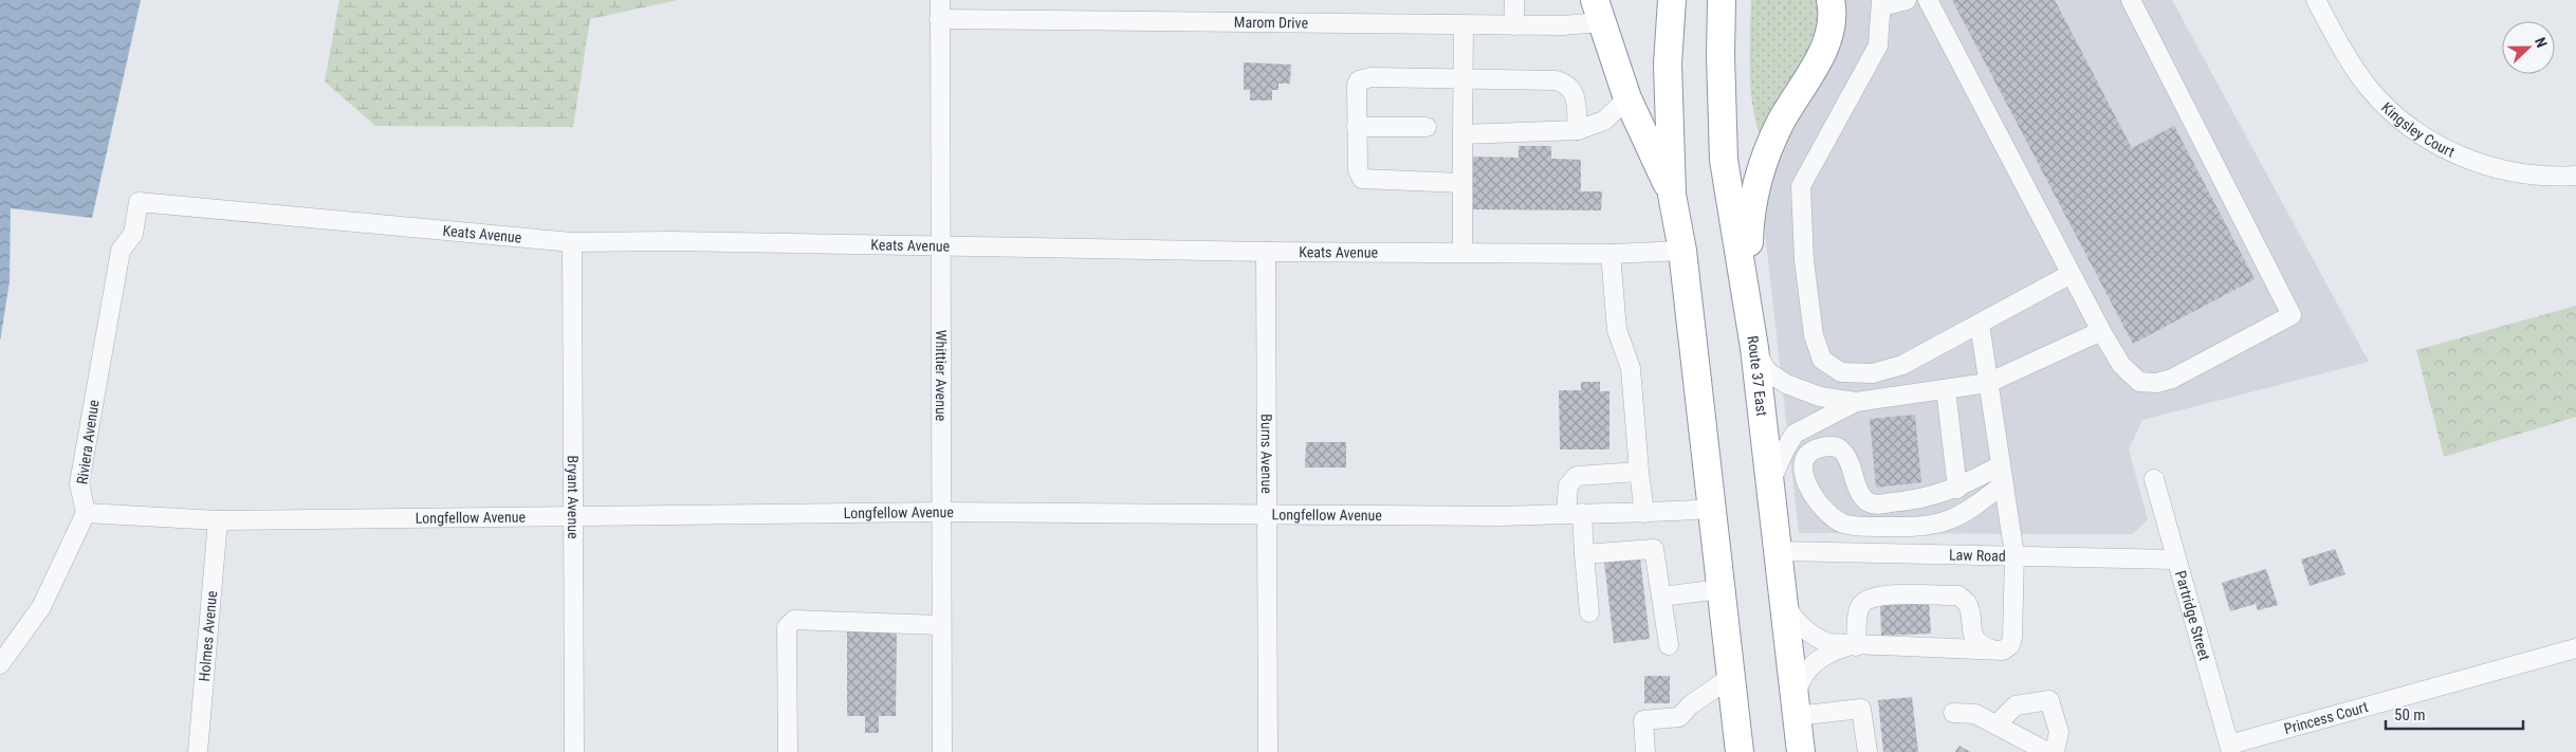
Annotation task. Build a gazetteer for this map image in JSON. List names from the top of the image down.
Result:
{
  "streets": {
    "highway": ["Route 37 East"],
    "street": [
      "Marom Drive",
      "Kingsley Court",
      "Keats Avenue",
      "Whittier Avenue",
      "Riviera Avenue",
      "Burns Avenue",
      "Bryant Avenue",
      "Longfellow Avenue",
      "Law Road",
      "Partridge Street",
      "Holmes Avenue",
      "Princess Court"
    ]
  },
  "crossings": [
    ["Marom Drive", "Whittier Avenue"],
    ["Keats Avenue", "Whittier Avenue"],
    ["Keats Avenue", "Riviera Avenue"],
    ["Keats Avenue", "Burns Avenue"],
    ["Keats Avenue", "Bryant Avenue"],
    ["Whittier Avenue", "Longfellow Avenue"],
    ["Route 37 East", "Law Road"],
    ["Riviera Avenue", "Longfellow Avenue"],
    ["Burns Avenue", "Longfellow Avenue"],
    ["Bryant Avenue", "Longfellow Avenue"],
    ["Longfellow Avenue", "Holmes Avenue"],
    ["Law Road", "Partridge Street"],
    ["Partridge Street", "Princess Court"]
  ],
  "scale_bar": "50 m",
  "north": "right"
}
